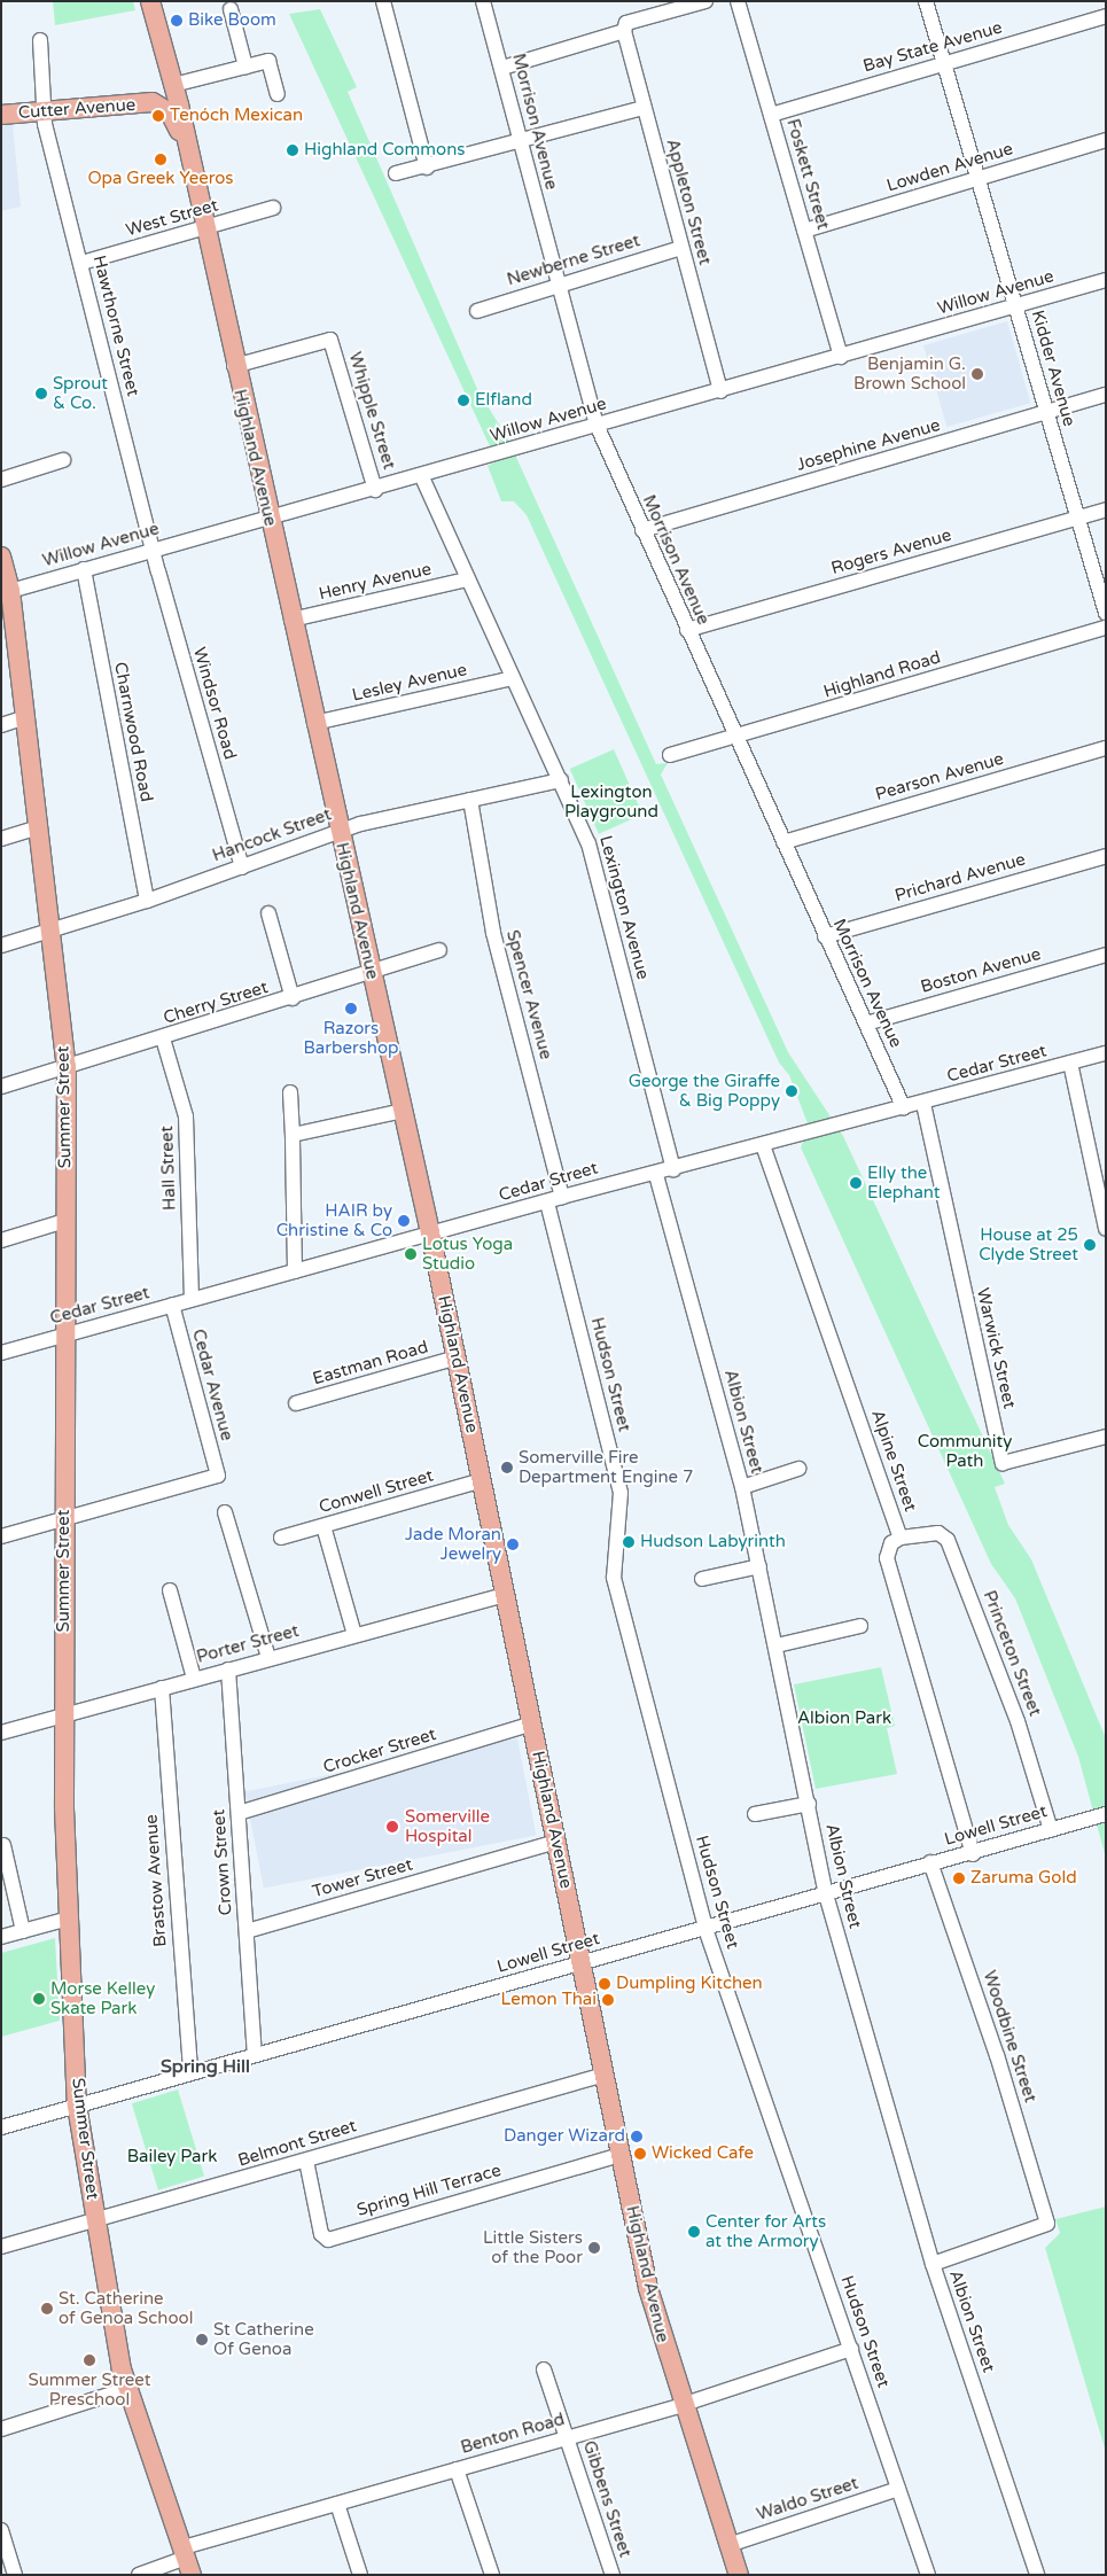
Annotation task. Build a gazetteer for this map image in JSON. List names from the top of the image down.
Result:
{
  "streets": {
    "main road": ["Cutter Avenue", "Highland Avenue", "Summer Street"],
    "street": [
      "Bay State Avenue",
      "Morrison Avenue",
      "Lowden Avenue",
      "Foskett Street",
      "Appleton Street",
      "West Street",
      "Newberne Street",
      "Willow Avenue",
      "Hawthorne Street",
      "Kidder Avenue",
      "Whipple Street",
      "Josephine Avenue",
      "Rogers Avenue",
      "Henry Avenue",
      "Highland Road",
      "Lesley Avenue",
      "Windsor Road",
      "Charnwood Road",
      "Pearson Avenue",
      "Hancock Street",
      "Prichard Avenue",
      "Lexington Avenue",
      "Boston Avenue",
      "Spencer Avenue",
      "Cherry Street",
      "Cedar Street",
      "Hall Street",
      "Warwick Street",
      "Eastman Road",
      "Hudson Street",
      "Cedar Avenue",
      "Albion Street",
      "Alpine Street",
      "Conwell Street",
      "Porter Street",
      "Princeton Street",
      "Crocker Street",
      "Lowell Street",
      "Crown Street",
      "Tower Street",
      "Brastow Avenue",
      "Woodbine Street",
      "Belmont Street",
      "Spring Hill Terrace",
      "Benton Road",
      "Gibbens Street",
      "Waldo Street"
    ]
  },
  "crossings": [
    ["Bay State Avenue", "Foskett Street"],
    ["Bay State Avenue", "Kidder Avenue"],
    ["Cutter Avenue", "Hawthorne Street"],
    ["Cutter Avenue", "Highland Avenue"],
    ["Morrison Avenue", "Newberne Street"],
    ["Morrison Avenue", "Willow Avenue"],
    ["Morrison Avenue", "Josephine Avenue"],
    ["Morrison Avenue", "Rogers Avenue"],
    ["Morrison Avenue", "Highland Road"],
    ["Morrison Avenue", "Pearson Avenue"],
    ["Morrison Avenue", "Prichard Avenue"],
    ["Morrison Avenue", "Boston Avenue"],
    ["Morrison Avenue", "Cedar Street"],
    ["Lowden Avenue", "Foskett Street"],
    ["Lowden Avenue", "Kidder Avenue"],
    ["Foskett Street", "Willow Avenue"],
    ["Appleton Street", "Newberne Street"],
    ["Appleton Street", "Willow Avenue"],
    ["West Street", "Hawthorne Street"],
    ["West Street", "Highland Avenue"],
    ["Willow Avenue", "Hawthorne Street"],
    ["Willow Avenue", "Kidder Avenue"],
    ["Willow Avenue", "Whipple Street"],
    ["Willow Avenue", "Highland Avenue"],
    ["Willow Avenue", "Windsor Road"],
    ["Willow Avenue", "Charnwood Road"],
    ["Willow Avenue", "Lexington Avenue"],
    ["Willow Avenue", "Summer Street"],
    ["Hawthorne Street", "Windsor Road"],
    ["Kidder Avenue", "Josephine Avenue"],
    ["Kidder Avenue", "Rogers Avenue"],
    ["Whipple Street", "Highland Avenue"],
    ["Highland Avenue", "Henry Avenue"],
    ["Highland Avenue", "Lesley Avenue"],
    ["Highland Avenue", "Hancock Street"],
    ["Highland Avenue", "Cherry Street"],
    ["Highland Avenue", "Cedar Street"],
    ["Highland Avenue", "Eastman Road"],
    ["Highland Avenue", "Conwell Street"],
    ["Highland Avenue", "Porter Street"],
    ["Highland Avenue", "Crocker Street"],
    ["Highland Avenue", "Lowell Street"],
    ["Highland Avenue", "Tower Street"],
    ["Highland Avenue", "Belmont Street"],
    ["Highland Avenue", "Spring Hill Terrace"],
    ["Highland Avenue", "Benton Road"],
    ["Highland Avenue", "Waldo Street"],
    ["Henry Avenue", "Lexington Avenue"],
    ["Lesley Avenue", "Lexington Avenue"],
    ["Windsor Road", "Hancock Street"],
    ["Charnwood Road", "Hancock Street"],
    ["Hancock Street", "Lexington Avenue"],
    ["Hancock Street", "Spencer Avenue"],
    ["Hancock Street", "Summer Street"],
    ["Lexington Avenue", "Cedar Street"],
    ["Spencer Avenue", "Cedar Street"],
    ["Cherry Street", "Summer Street"],
    ["Cherry Street", "Hall Street"],
    ["Cedar Street", "Summer Street"],
    ["Cedar Street", "Hall Street"],
    ["Cedar Street", "Warwick Street"],
    ["Cedar Street", "Hudson Street"],
    ["Cedar Street", "Cedar Avenue"],
    ["Cedar Street", "Albion Street"],
    ["Cedar Street", "Alpine Street"],
    ["Summer Street", "Cedar Avenue"],
    ["Summer Street", "Porter Street"],
    ["Summer Street", "Lowell Street"],
    ["Summer Street", "Belmont Street"],
    ["Summer Street", "Benton Road"],
    ["Hudson Street", "Lowell Street"],
    ["Hudson Street", "Benton Road"],
    ["Hudson Street", "Waldo Street"],
    ["Albion Street", "Lowell Street"],
    ["Albion Street", "Woodbine Street"],
    ["Alpine Street", "Princeton Street"],
    ["Alpine Street", "Lowell Street"],
    ["Porter Street", "Crown Street"],
    ["Porter Street", "Brastow Avenue"],
    ["Princeton Street", "Lowell Street"],
    ["Crocker Street", "Crown Street"],
    ["Lowell Street", "Crown Street"],
    ["Lowell Street", "Brastow Avenue"],
    ["Lowell Street", "Woodbine Street"],
    ["Crown Street", "Tower Street"],
    ["Belmont Street", "Spring Hill Terrace"],
    ["Benton Road", "Gibbens Street"]
  ],
  "districts": ["Spring Hill"],
  "parks": [
    "Lexington Playground",
    "Community Path",
    "Albion Park",
    "Bailey Park"
  ],
  "places": [
    "Bike Boom",
    "Tenóch Mexican",
    "Highland Commons",
    "Opa Greek Yeeros",
    "Benjamin G. Brown School",
    "Sprout & Co.",
    "Elfland",
    "Razors Barbershop",
    "George the Giraffe & Big Poppy",
    "Elly the Elephant",
    "HAIR by Christine & Co",
    "House at 25 Clyde Street",
    "Lotus Yoga Studio",
    "Somerville Fire Department Engine 7",
    "Hudson Labyrinth",
    "Jade Moran Jewelry",
    "Somerville Hospital",
    "Zaruma Gold",
    "Dumpling Kitchen",
    "Morse Kelley Skate Park",
    "Lemon Thai",
    "Danger Wizard",
    "Wicked Cafe",
    "Center for Arts at the Armory",
    "Little Sisters of the Poor",
    "St. Catherine of Genoa School",
    "St Catherine Of Genoa",
    "Summer Street Preschool"
  ]
}
